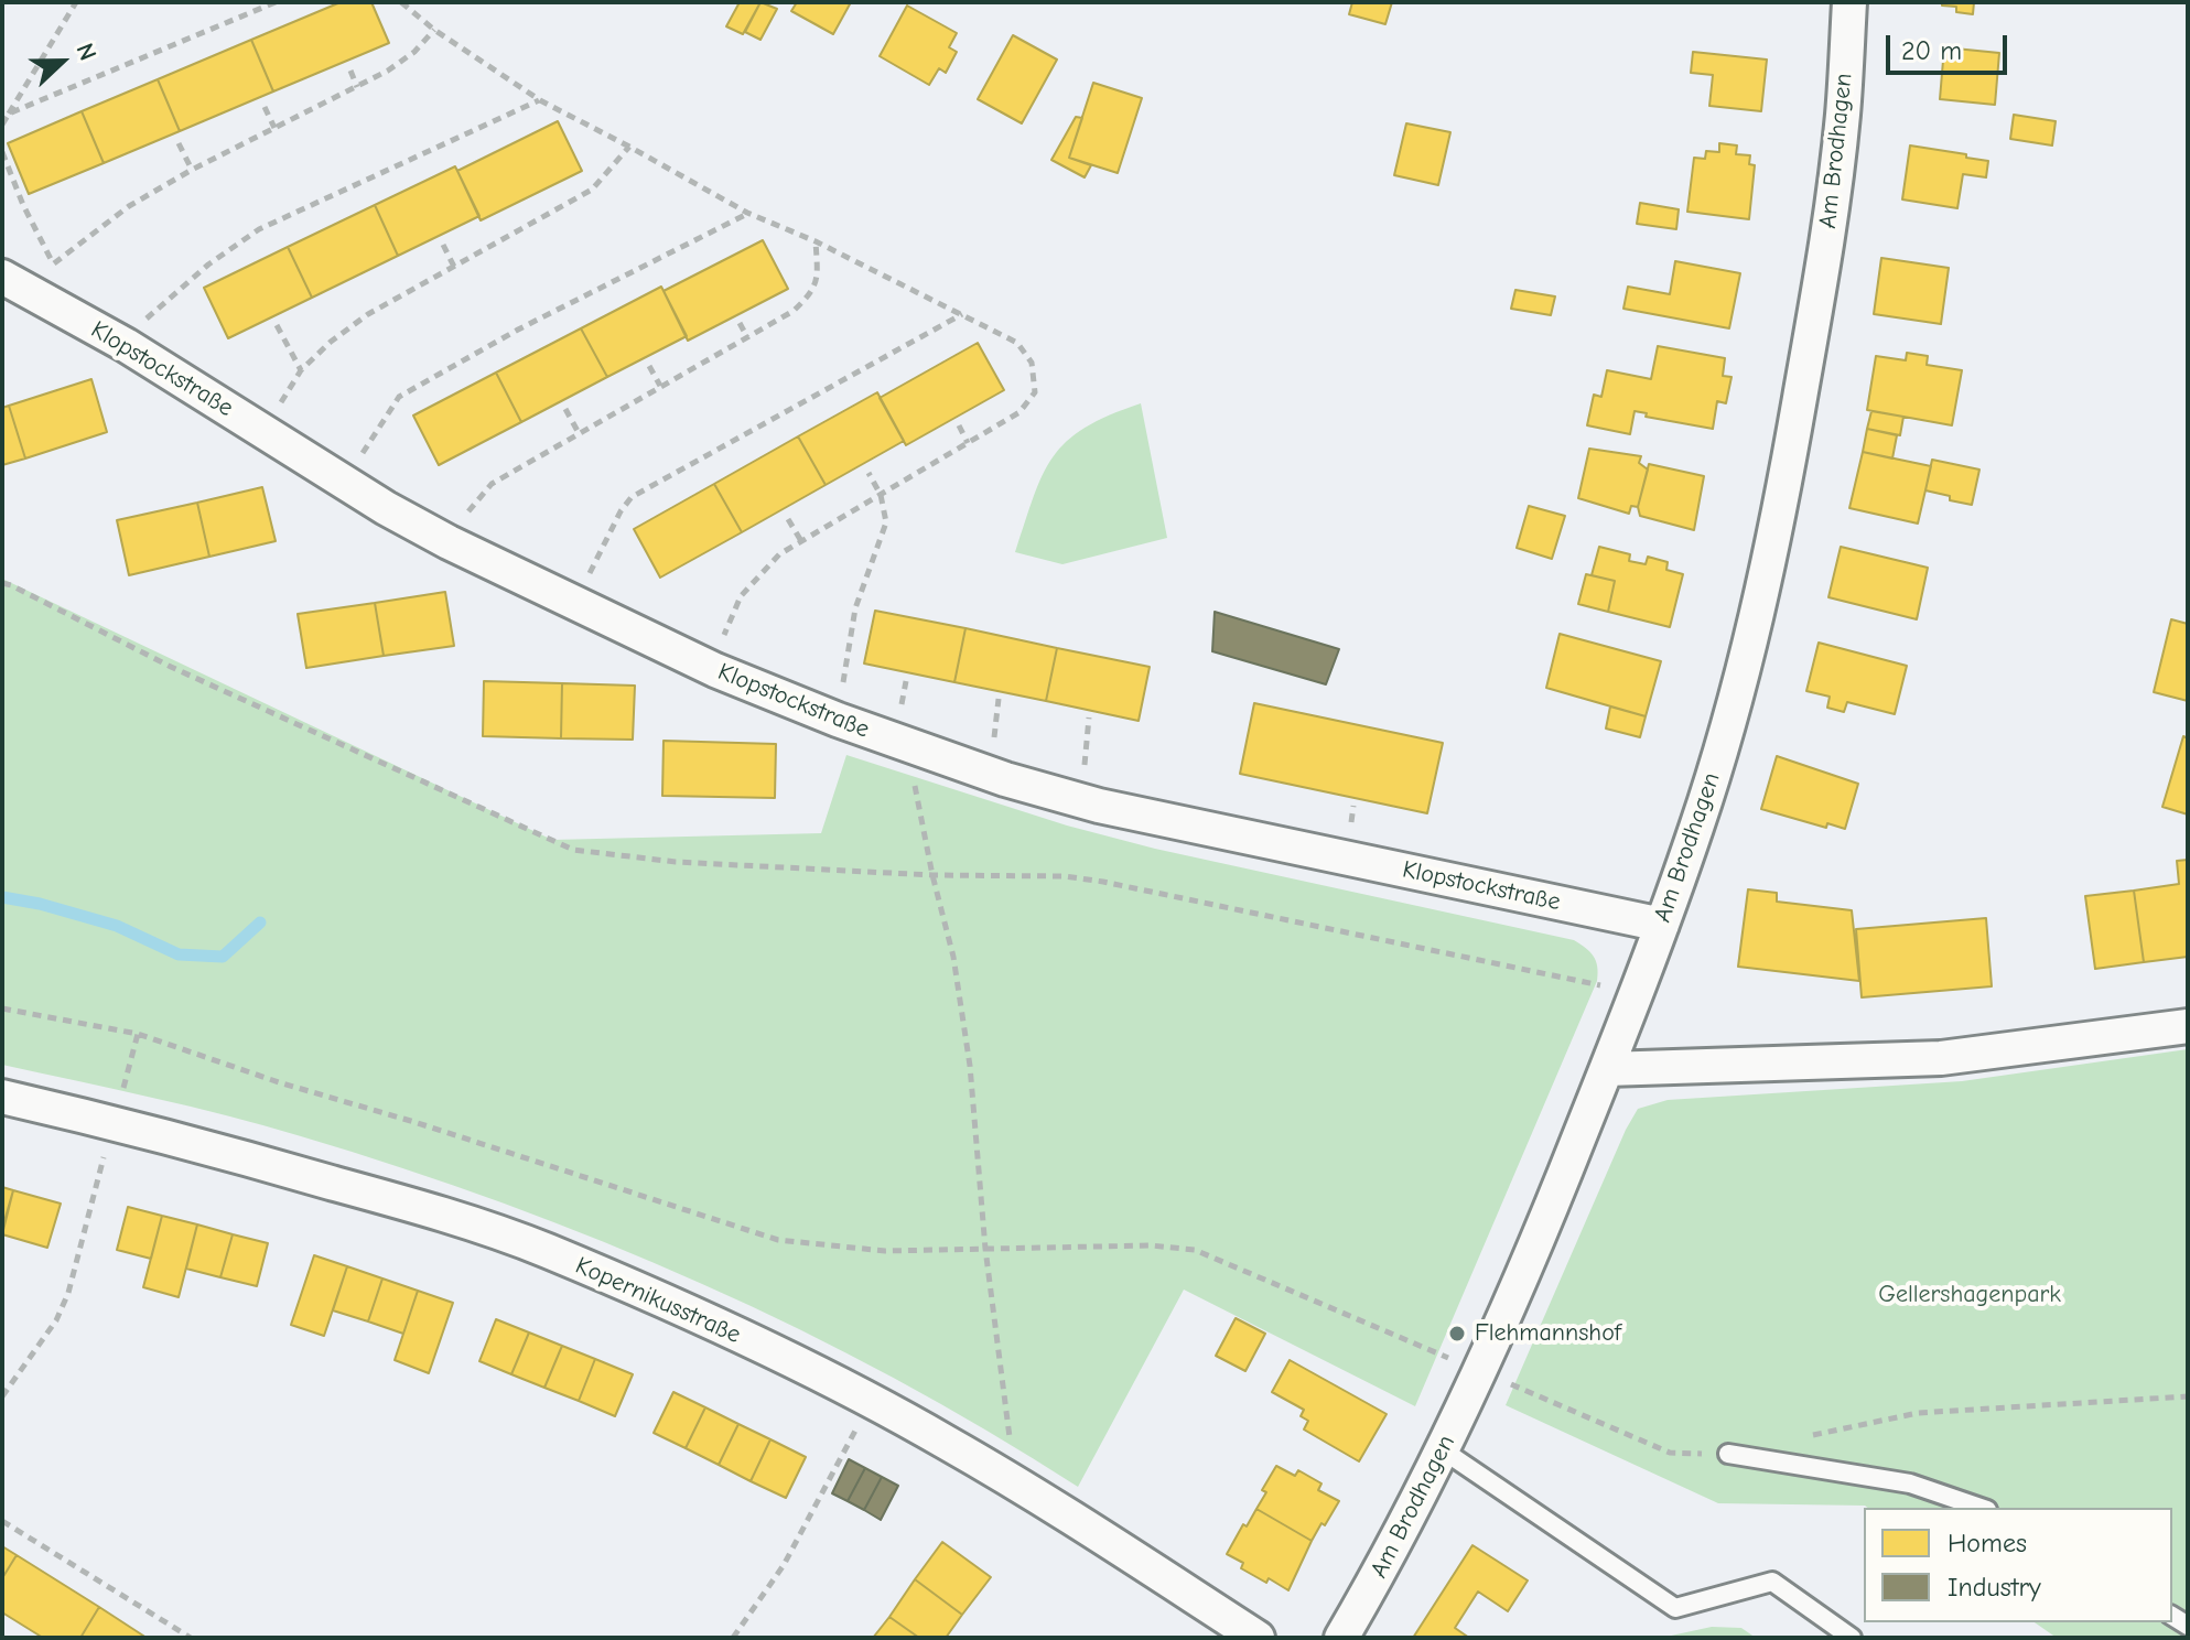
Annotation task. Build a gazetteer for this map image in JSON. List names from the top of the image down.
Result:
{
  "streets": {
    "street": ["Am Brodhagen", "Klopstockstraße", "Kopernikusstraße"]
  },
  "crossings": [
    ["Am Brodhagen", "Klopstockstraße"]
  ],
  "parks": ["Gellershagenpark"],
  "places": ["Flehmannshof"],
  "legend": ["Homes", "Industry"],
  "scale_bar": "20 m",
  "north": "right"
}
